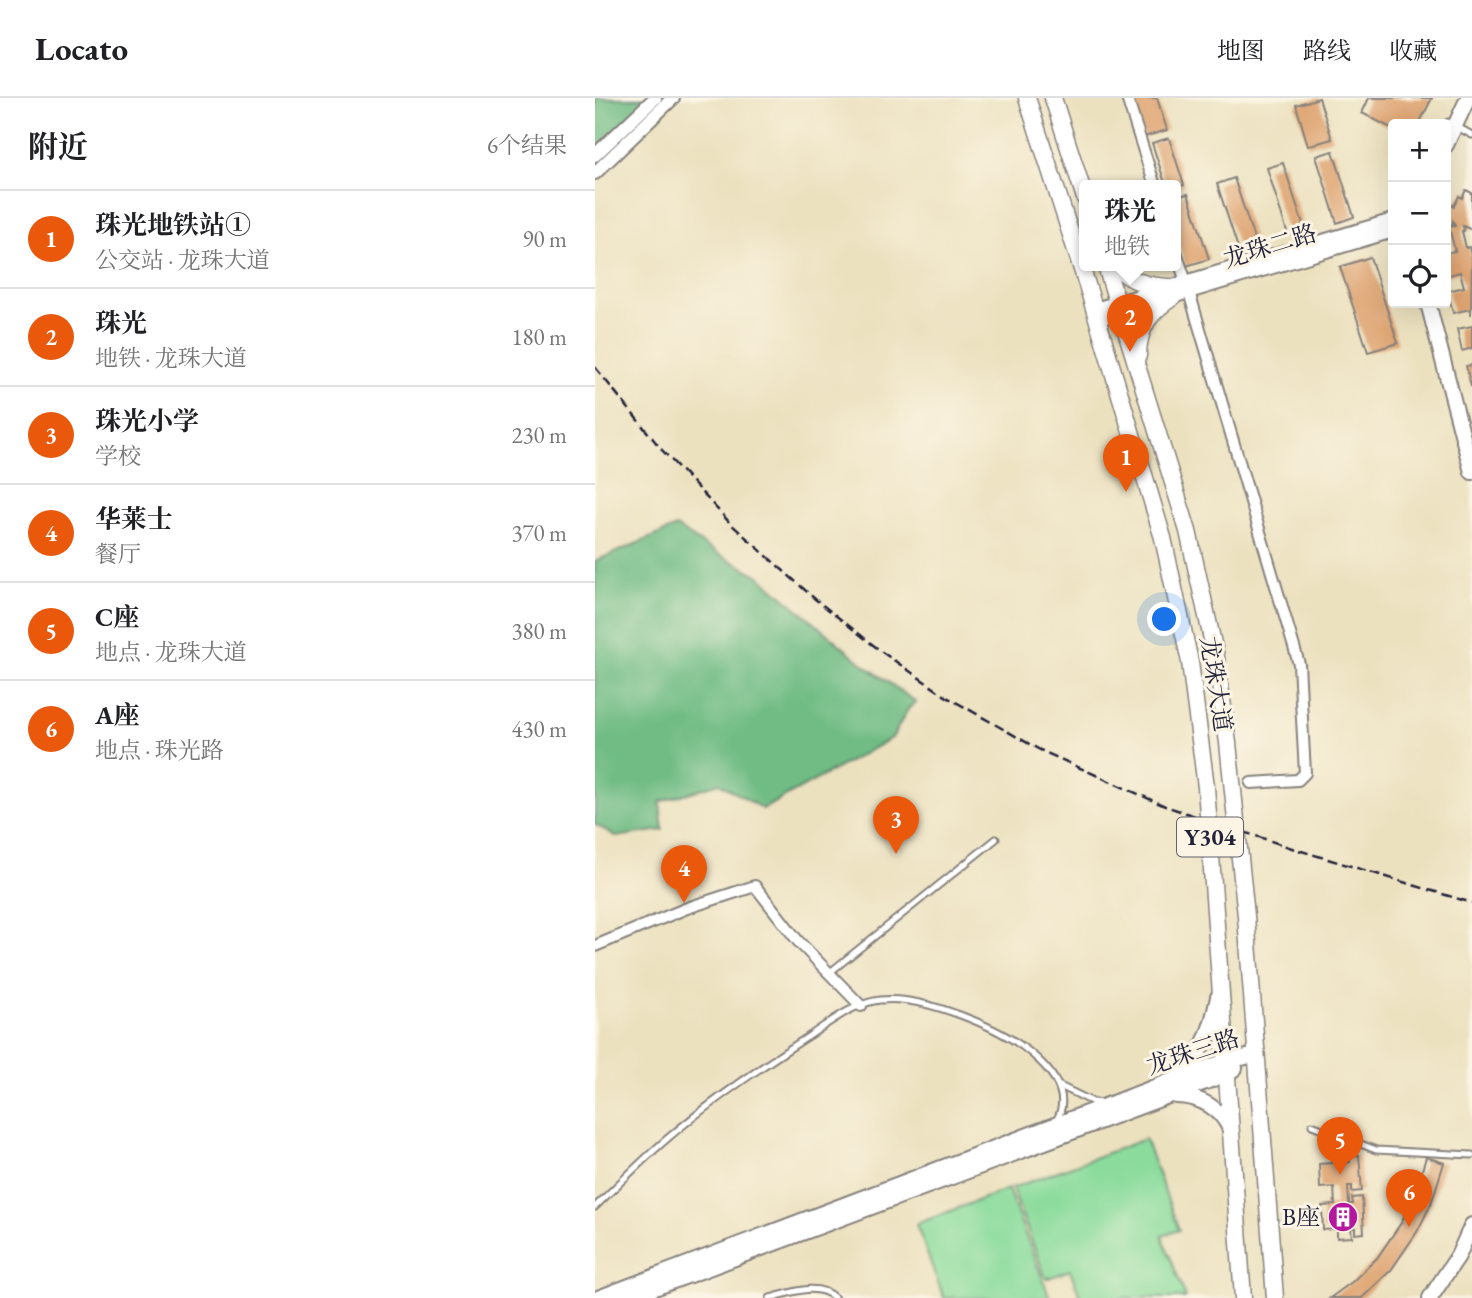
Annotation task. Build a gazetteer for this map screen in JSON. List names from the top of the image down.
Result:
{
  "streets": {
    "main road": ["龙珠大道", "Y304", "龙珠三路"],
    "street": ["龙珠二路"]
  },
  "crossings": [
    ["龙珠二路", "龙珠大道"],
    ["龙珠大道", "龙珠三路"]
  ],
  "places": {
    "building": ["B座"]
  },
  "page": {
    "header": "Locato",
    "nav": ["地图", "路线", "收藏"],
    "heading": ["附近", "6个结果"],
    "map_buttons": ["+", "−"],
    "popup": ["珠光", "地铁"],
    "list": [
      {
        "mark": "1",
        "name": "珠光地铁站①",
        "note": "公交站 · 龙珠大道",
        "value": "90 m"
      },
      {
        "mark": "2",
        "name": "珠光",
        "note": "地铁 · 龙珠大道",
        "value": "180 m"
      },
      {
        "mark": "3",
        "name": "珠光小学",
        "note": "学校",
        "value": "230 m"
      },
      {
        "mark": "4",
        "name": "华莱士",
        "note": "餐厅",
        "value": "370 m"
      },
      {
        "mark": "5",
        "name": "C座",
        "note": "地点 · 龙珠大道",
        "value": "380 m"
      },
      {
        "mark": "6",
        "name": "A座",
        "note": "地点 · 珠光路",
        "value": "430 m"
      }
    ],
    "pins": [
      "2",
      "1",
      "3",
      "4",
      "5",
      "6"
    ]
  }
}
